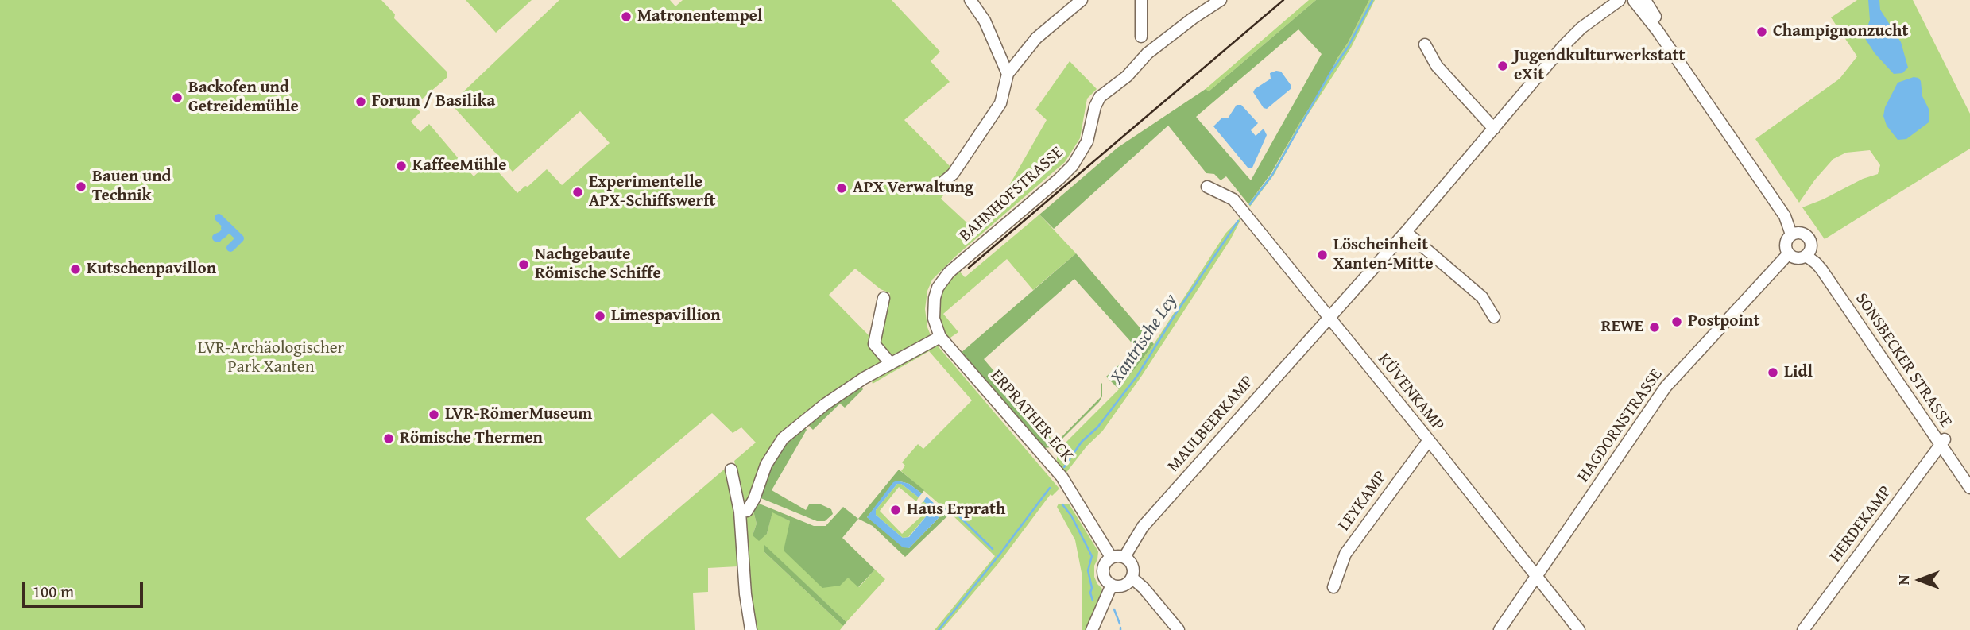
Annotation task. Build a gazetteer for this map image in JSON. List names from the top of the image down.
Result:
{
  "streets": {
    "street": [
      "BAHNHOFSTRASSE",
      "SONSBECKER STRASSE",
      "KÜVENKAMP",
      "ERPRATHER ECK",
      "MAULBEERKAMP",
      "HAGDORNSTRASSE",
      "LEYKAMP",
      "HERDEKAMP"
    ]
  },
  "crossings": [
    ["BAHNHOFSTRASSE", "ERPRATHER ECK"],
    ["SONSBECKER STRASSE", "HAGDORNSTRASSE"],
    ["SONSBECKER STRASSE", "HERDEKAMP"],
    ["KÜVENKAMP", "MAULBEERKAMP"],
    ["KÜVENKAMP", "HAGDORNSTRASSE"],
    ["KÜVENKAMP", "LEYKAMP"],
    ["ERPRATHER ECK", "MAULBEERKAMP"]
  ],
  "water": ["Xantrische Ley"],
  "parks": ["LVR-Archäologischer Park Xanten"],
  "places": [
    "Matronentempel",
    "Champignonzucht",
    "Jugendkulturwerkstatt eXit",
    "Backofen und Getreidemühle",
    "Forum / Basilika",
    "KaffeeMühle",
    "Bauen und Technik",
    "APX Verwaltung",
    "Experimentelle APX-Schiffswerft",
    "Löscheinheit Xanten-Mitte",
    "Nachgebaute Römische Schiffe",
    "Kutschenpavillon",
    "Limespavillion",
    "Postpoint",
    "REWE",
    "Lidl",
    "LVR-RömerMuseum",
    "Römische Thermen",
    "Haus Erprath"
  ],
  "scale_bar": "100 m",
  "north": "left"
}
